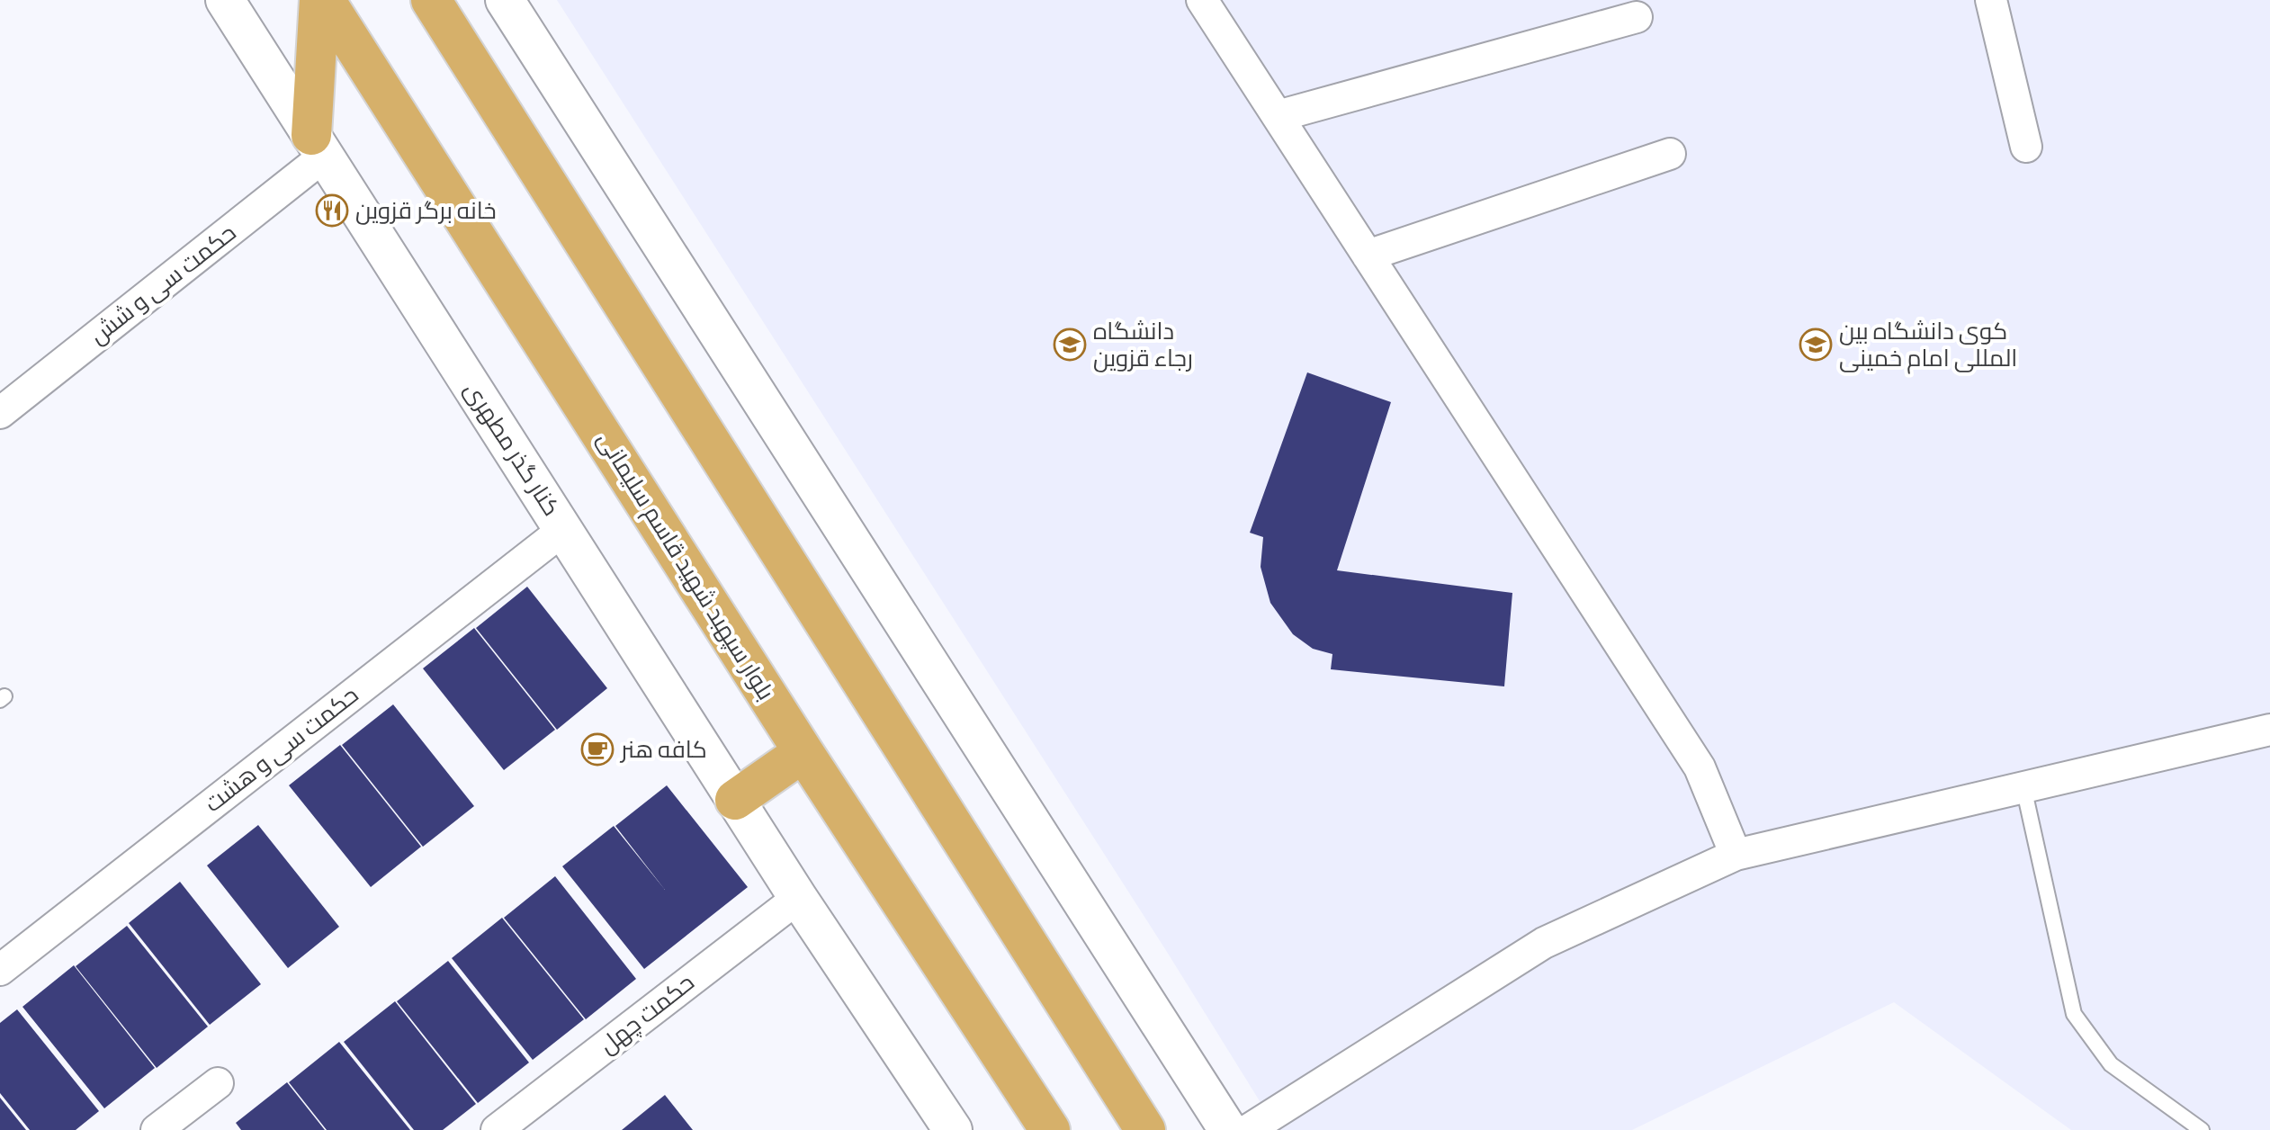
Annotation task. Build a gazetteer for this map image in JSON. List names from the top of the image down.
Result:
{
  "streets": {
    "main road": ["بلوار سپهبد شهید قاسم سلیمانی"],
    "street": [
      "حکمت سی و شش",
      "کنار گذر مطهری",
      "حکمت سی و هشت",
      "حکمت چهل"
    ]
  },
  "crossings": [
    ["حکمت سی و شش", "کنار گذر مطهری"],
    ["کنار گذر مطهری", "حکمت سی و هشت"],
    ["کنار گذر مطهری", "حکمت چهل"]
  ],
  "places": {
    "restaurant": ["خانه برگر قزوین"],
    "school or university": ["دانشگاه رجاء قزوین", "کوی دانشگاه بین المللی امام خمینی"],
    "cafe": ["کافه هنر"]
  }
}
